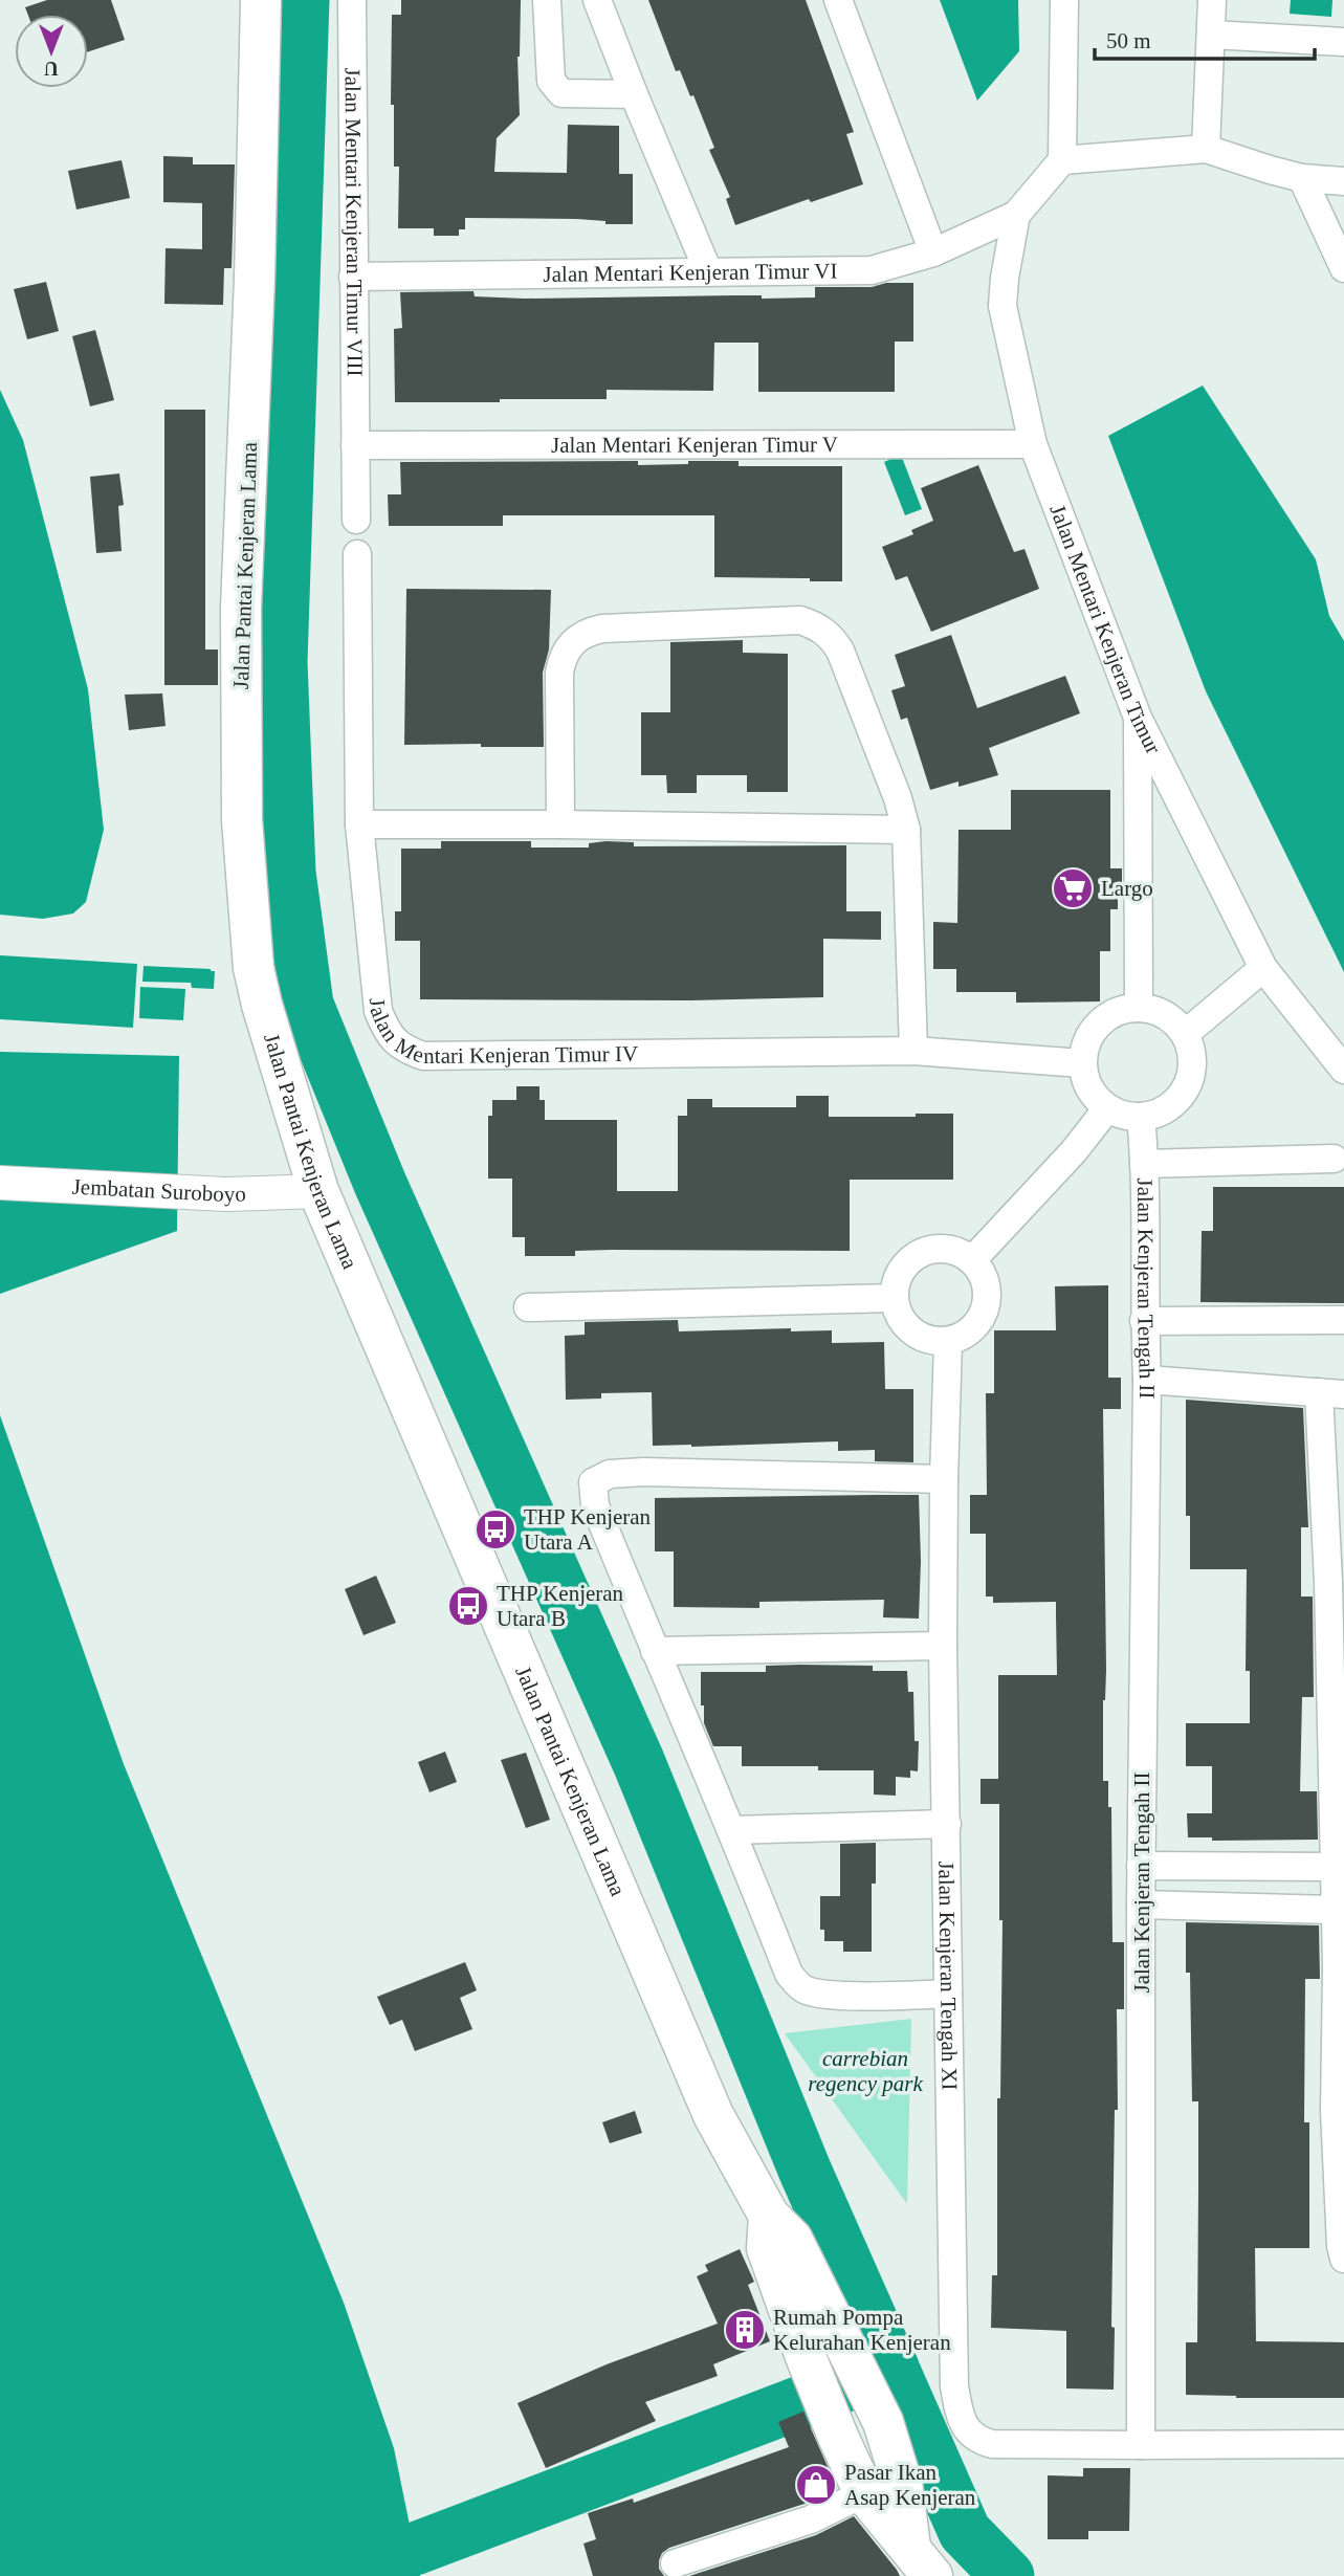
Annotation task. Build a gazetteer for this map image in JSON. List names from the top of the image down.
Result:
{
  "streets": {
    "main road": ["Jalan Pantai Kenjeran Lama"],
    "street": [
      "Jalan Mentari Kenjeran Timur VIII",
      "Jalan Mentari Kenjeran Timur VI",
      "Jalan Mentari Kenjeran Timur V",
      "Jalan Mentari Kenjeran Timur",
      "Jalan Mentari Kenjeran Timur IV",
      "Jembatan Suroboyo",
      "Jalan Kenjeran Tengah II",
      "Jalan Kenjeran Tengah XI"
    ]
  },
  "crossings": [
    ["Jalan Mentari Kenjeran Timur VIII", "Jalan Mentari Kenjeran Timur VI"],
    ["Jalan Mentari Kenjeran Timur VIII", "Jalan Mentari Kenjeran Timur V"],
    ["Jalan Mentari Kenjeran Timur VI", "Jalan Mentari Kenjeran Timur"],
    ["Jalan Mentari Kenjeran Timur V", "Jalan Mentari Kenjeran Timur"],
    ["Jalan Pantai Kenjeran Lama", "Jembatan Suroboyo"],
    ["Jalan Mentari Kenjeran Timur IV", "Jalan Kenjeran Tengah II"],
    ["Jalan Kenjeran Tengah II", "Jalan Kenjeran Tengah XI"]
  ],
  "parks": ["carrebian regency park"],
  "places": {
    "supermarket": ["Largo"],
    "bus stop": ["THP Kenjeran Utara A", "THP Kenjeran Utara B"],
    "building": ["Rumah Pompa Kelurahan Kenjeran"],
    "shop": ["Pasar Ikan Asap Kenjeran"]
  },
  "scale_bar": "50 m",
  "north": "bottom"
}
